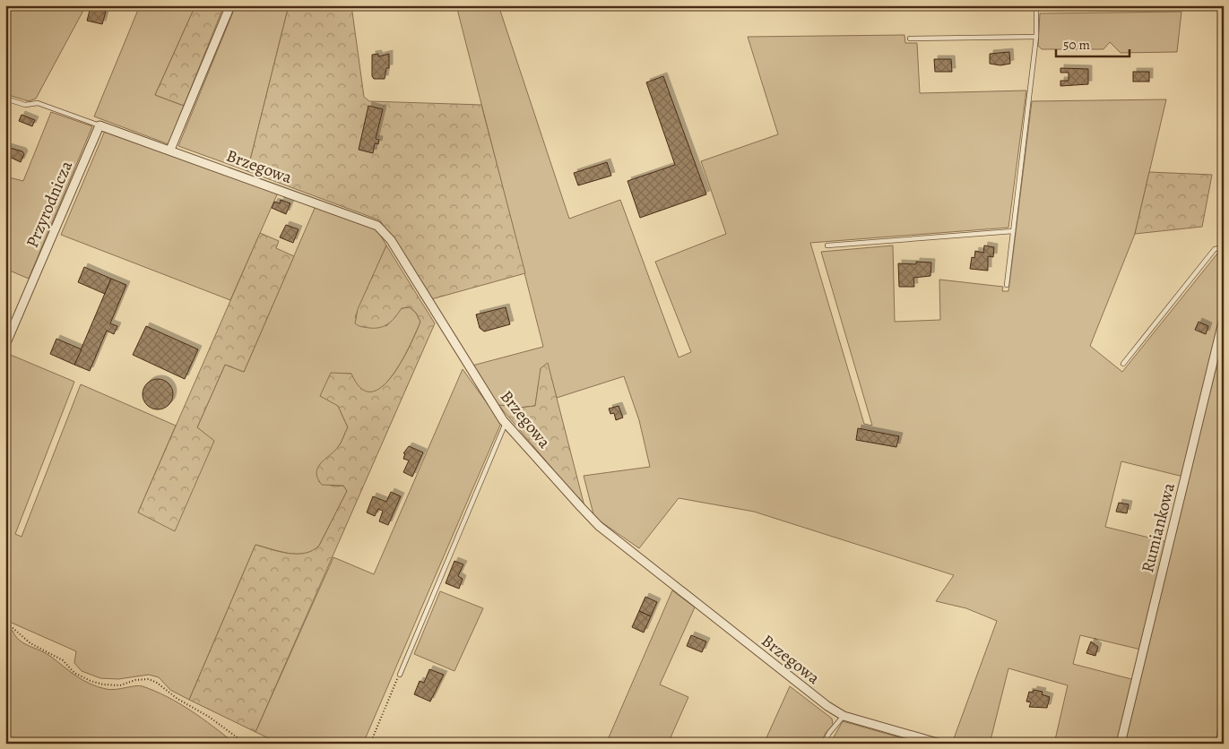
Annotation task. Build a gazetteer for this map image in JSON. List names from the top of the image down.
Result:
{
  "streets": {
    "street": ["Brzegowa", "Przyrodnicza", "Rumiankowa"]
  },
  "crossings": [
    ["Brzegowa", "Przyrodnicza"]
  ],
  "scale_bar": "50 m"
}
